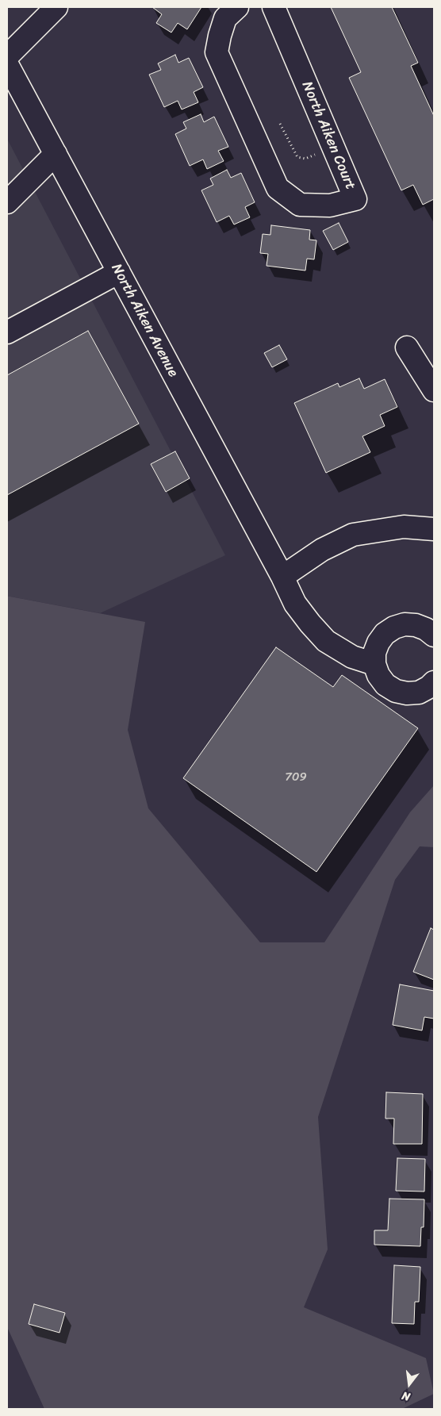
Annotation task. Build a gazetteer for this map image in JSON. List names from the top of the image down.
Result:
{
  "streets": {
    "street": ["North Aiken Court", "North Aiken Avenue"]
  },
  "house_numbers": ["709"],
  "north": "bottom"
}
